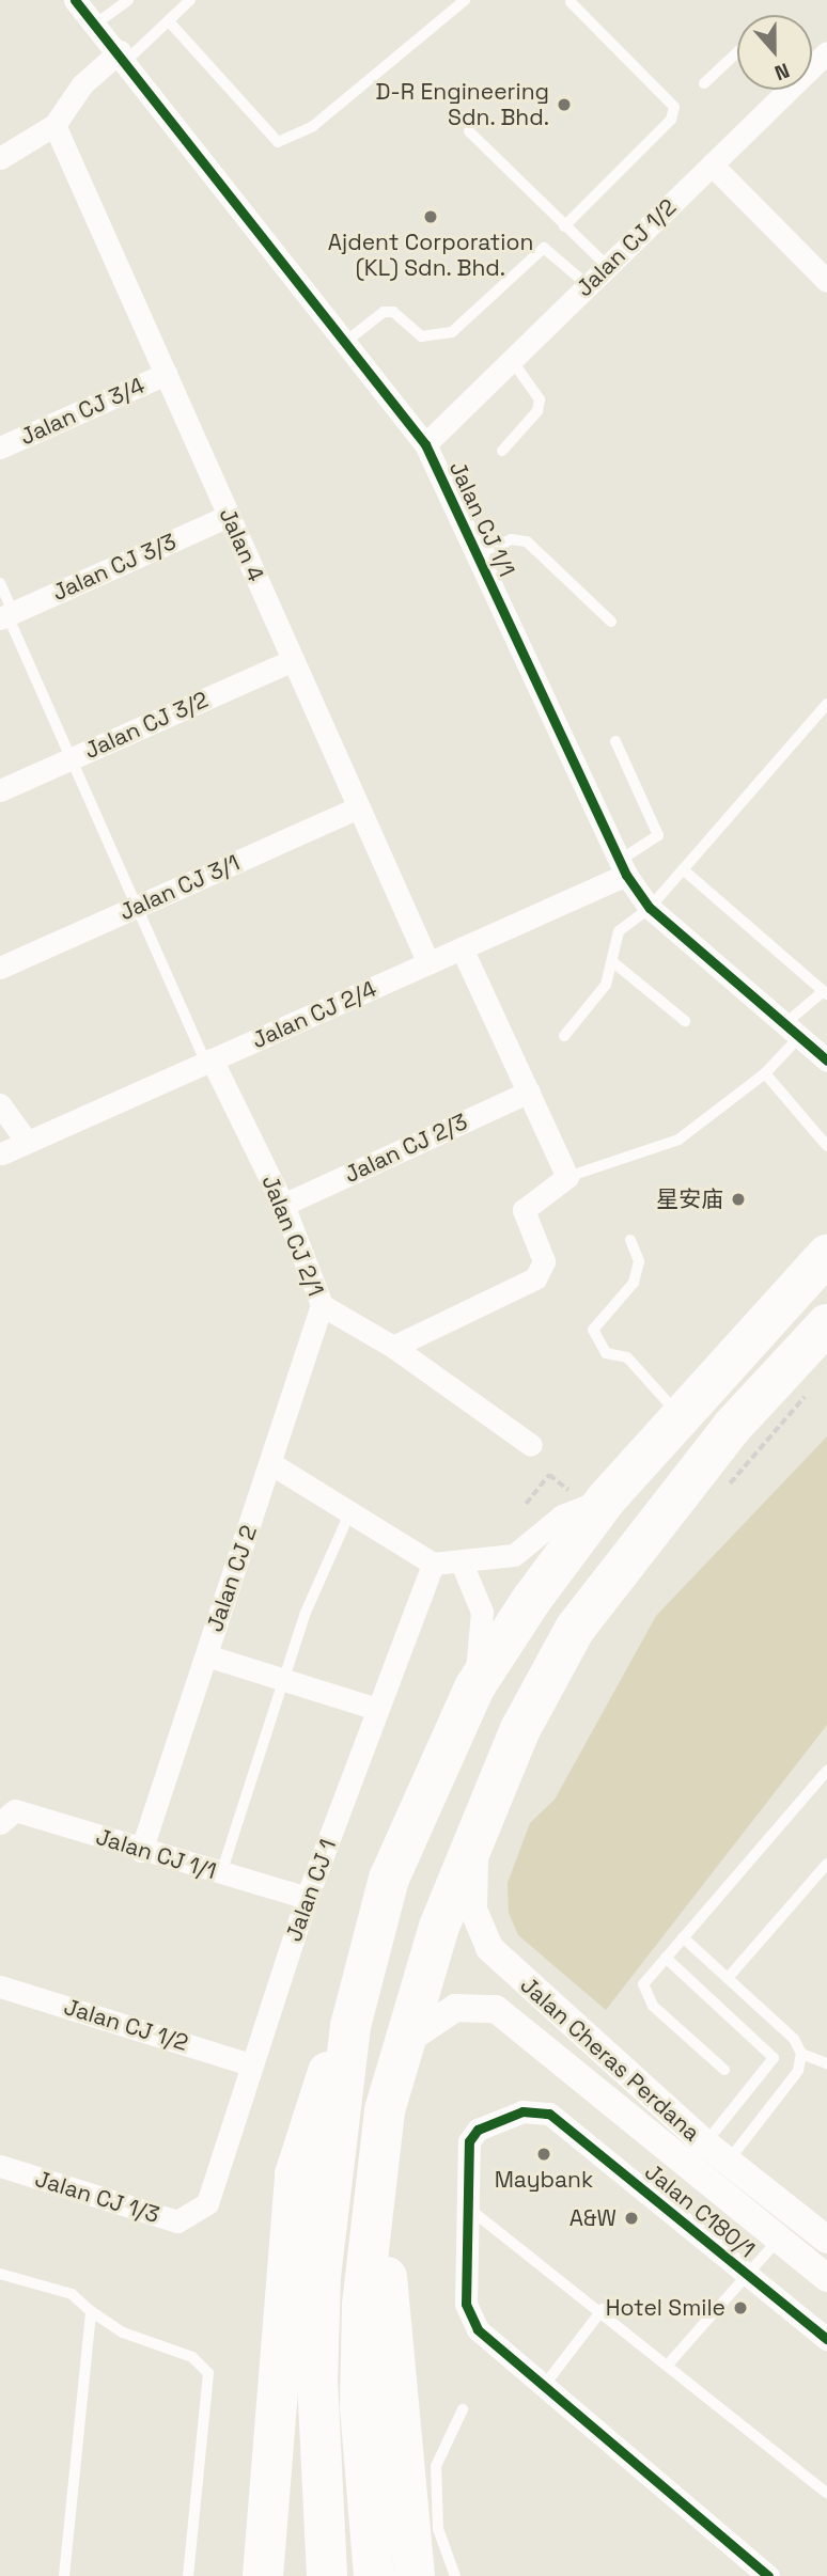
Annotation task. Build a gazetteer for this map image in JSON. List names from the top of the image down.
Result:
{
  "streets": {
    "street": [
      "Jalan CJ 1/2",
      "Jalan CJ 3/4",
      "Jalan CJ 1/1",
      "Jalan 4",
      "Jalan CJ 3/3",
      "Jalan CJ 3/2",
      "Jalan CJ 3/1",
      "Jalan CJ 2/4",
      "Jalan CJ 2/3",
      "Jalan CJ 2/1",
      "Jalan CJ 2",
      "Jalan CJ 1",
      "Jalan Cheras Perdana",
      "Jalan CJ 1/3",
      "Jalan C180/1"
    ]
  },
  "crossings": [
    ["Jalan CJ 1/2", "Jalan CJ 1/1"],
    ["Jalan CJ 1/2", "Jalan CJ 1"],
    ["Jalan CJ 3/4", "Jalan 4"],
    ["Jalan CJ 1/1", "Jalan CJ 2/4"],
    ["Jalan CJ 1/1", "Jalan CJ 2"],
    ["Jalan CJ 1/1", "Jalan CJ 1"],
    ["Jalan 4", "Jalan CJ 3/3"],
    ["Jalan 4", "Jalan CJ 3/2"],
    ["Jalan 4", "Jalan CJ 3/1"],
    ["Jalan 4", "Jalan CJ 2/4"],
    ["Jalan CJ 2/4", "Jalan CJ 2/1"],
    ["Jalan CJ 2/3", "Jalan CJ 2/1"],
    ["Jalan CJ 2/1", "Jalan CJ 2"],
    ["Jalan CJ 1", "Jalan CJ 1/3"]
  ],
  "places": [
    "D-R Engineering Sdn. Bhd.",
    "Ajdent Corporation (KL) Sdn. Bhd.",
    "星安庙",
    "Maybank",
    "A&W",
    "Hotel Smile"
  ],
  "north": "bottom"
}
